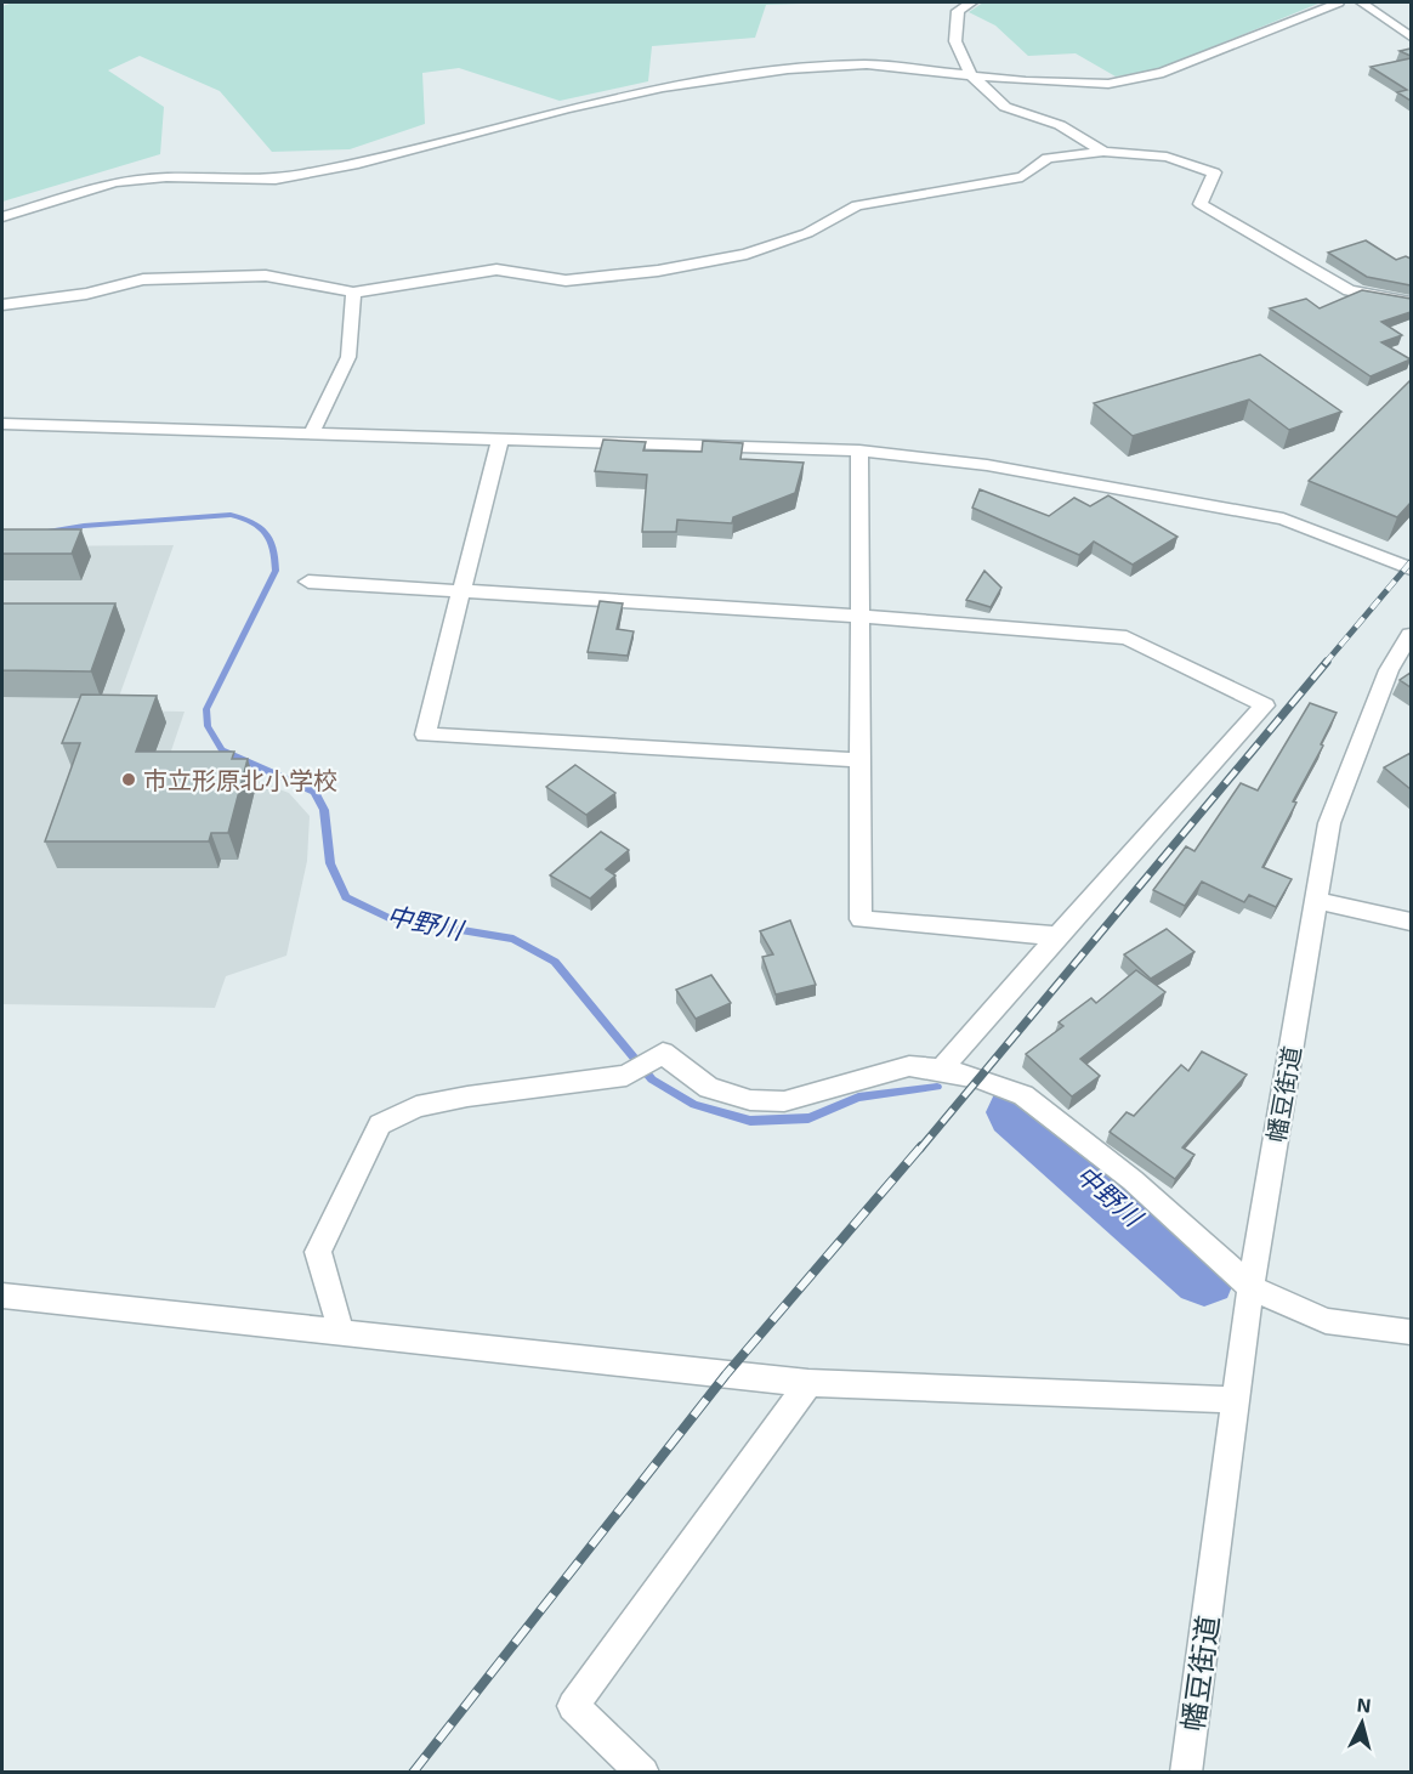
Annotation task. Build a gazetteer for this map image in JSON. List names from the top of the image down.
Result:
{
  "streets": {
    "street": ["幡豆街道"]
  },
  "water": ["中野川"],
  "places": ["市立形原北小学校"],
  "north": "top"
}
